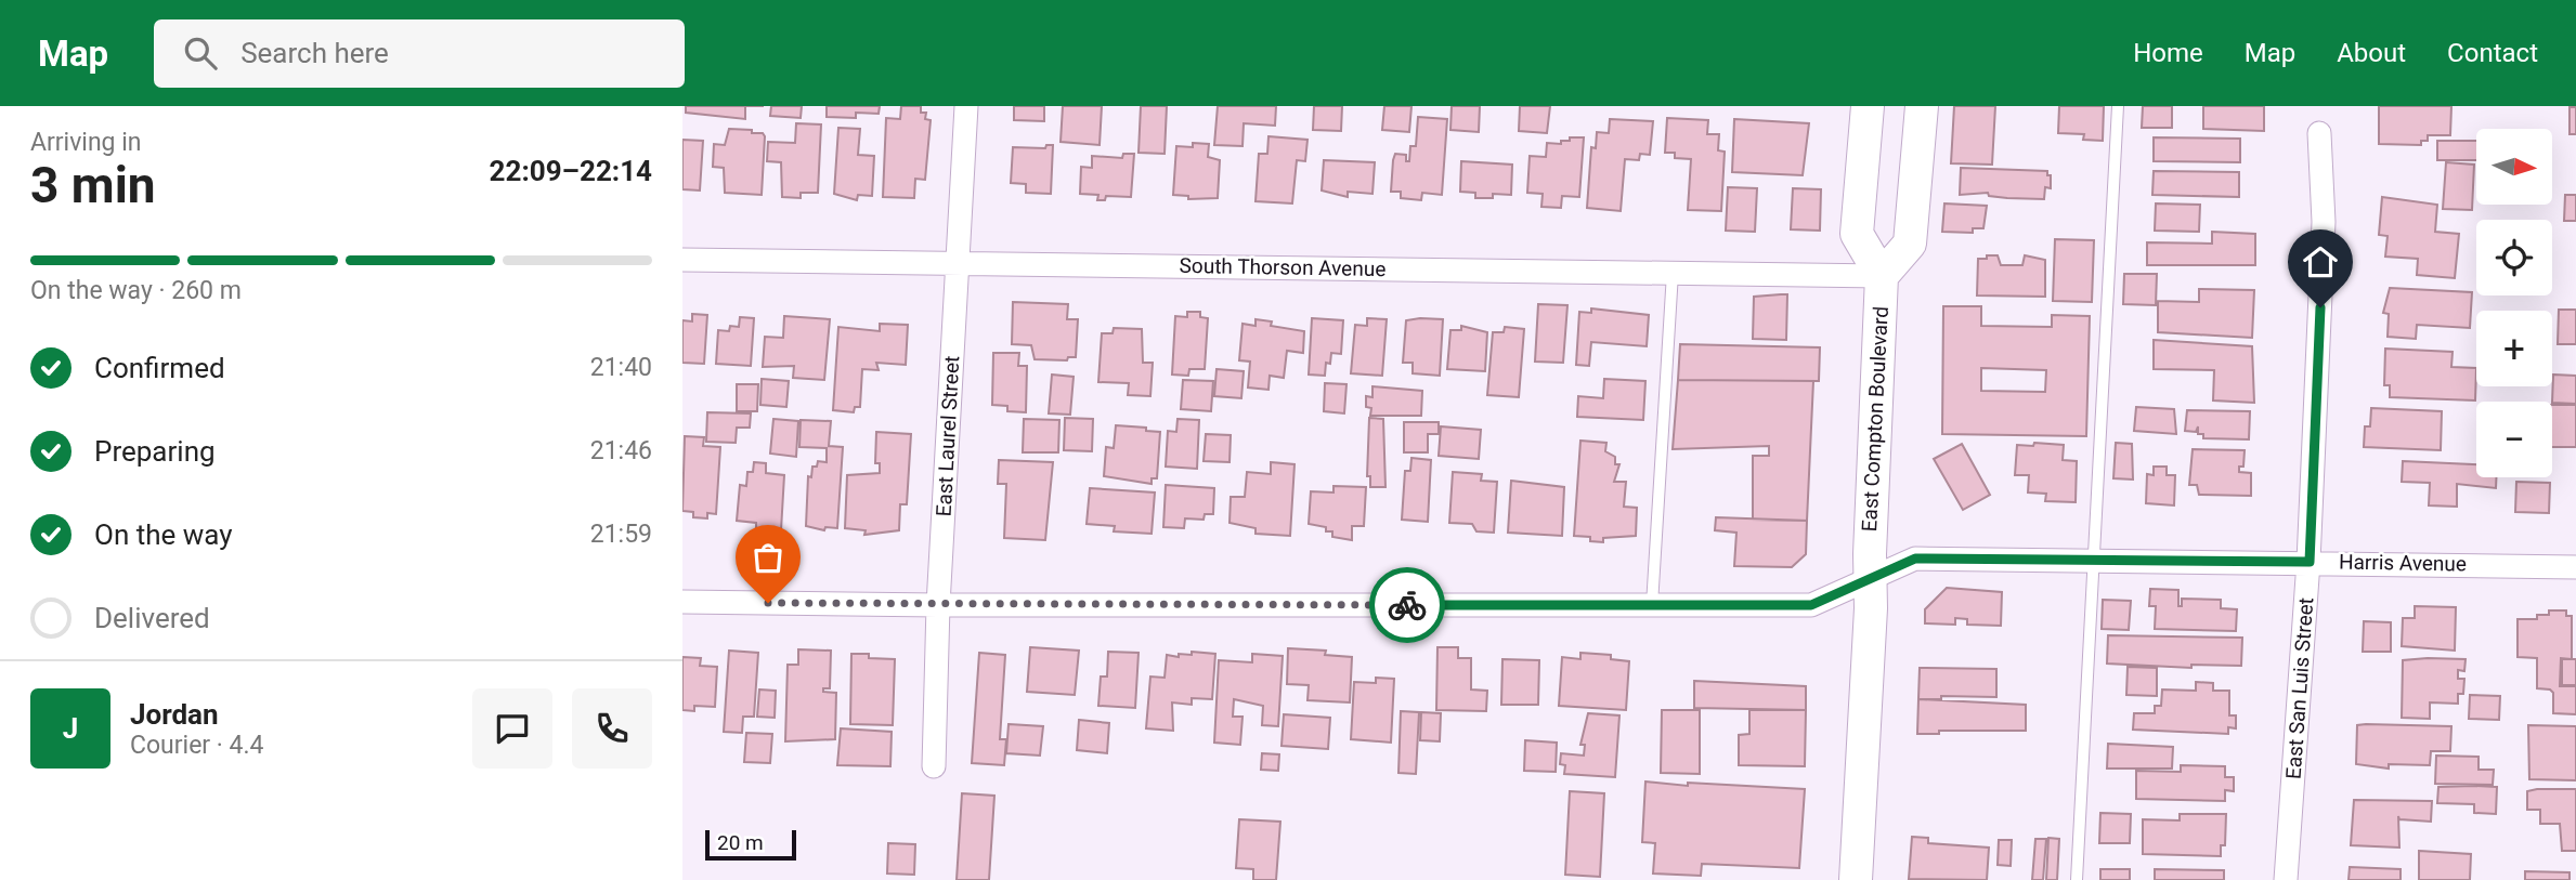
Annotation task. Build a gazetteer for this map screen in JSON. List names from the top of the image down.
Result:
{
  "streets": {
    "main road": ["East Compton Boulevard"],
    "street": [
      "South Thorson Avenue",
      "East Laurel Street",
      "Harris Avenue",
      "East San Luis Street"
    ]
  },
  "crossings": [
    ["South Thorson Avenue", "East Compton Boulevard"],
    ["South Thorson Avenue", "East Laurel Street"],
    ["East Compton Boulevard", "Harris Avenue"],
    ["East Laurel Street", "Harris Avenue"],
    ["Harris Avenue", "East San Luis Street"]
  ],
  "scale_bar": "20 m",
  "north": "right",
  "page": {
    "header": "Map",
    "search": "Search here",
    "nav": [
      "Home",
      "Map",
      "About",
      "Contact"
    ],
    "heading": ["3 min", "Arriving in", "22:09–22:14"],
    "panel": ["Jordan", "Courier · 4.4"],
    "map_buttons": ["+", "−"],
    "bar": "On the way · 260 m",
    "list": [
      ["Confirmed", "21:40"],
      ["Preparing", "21:46"],
      ["On the way", "21:59"],
      "Delivered"
    ],
    "round": "J",
    "scale": "20 m"
  }
}
